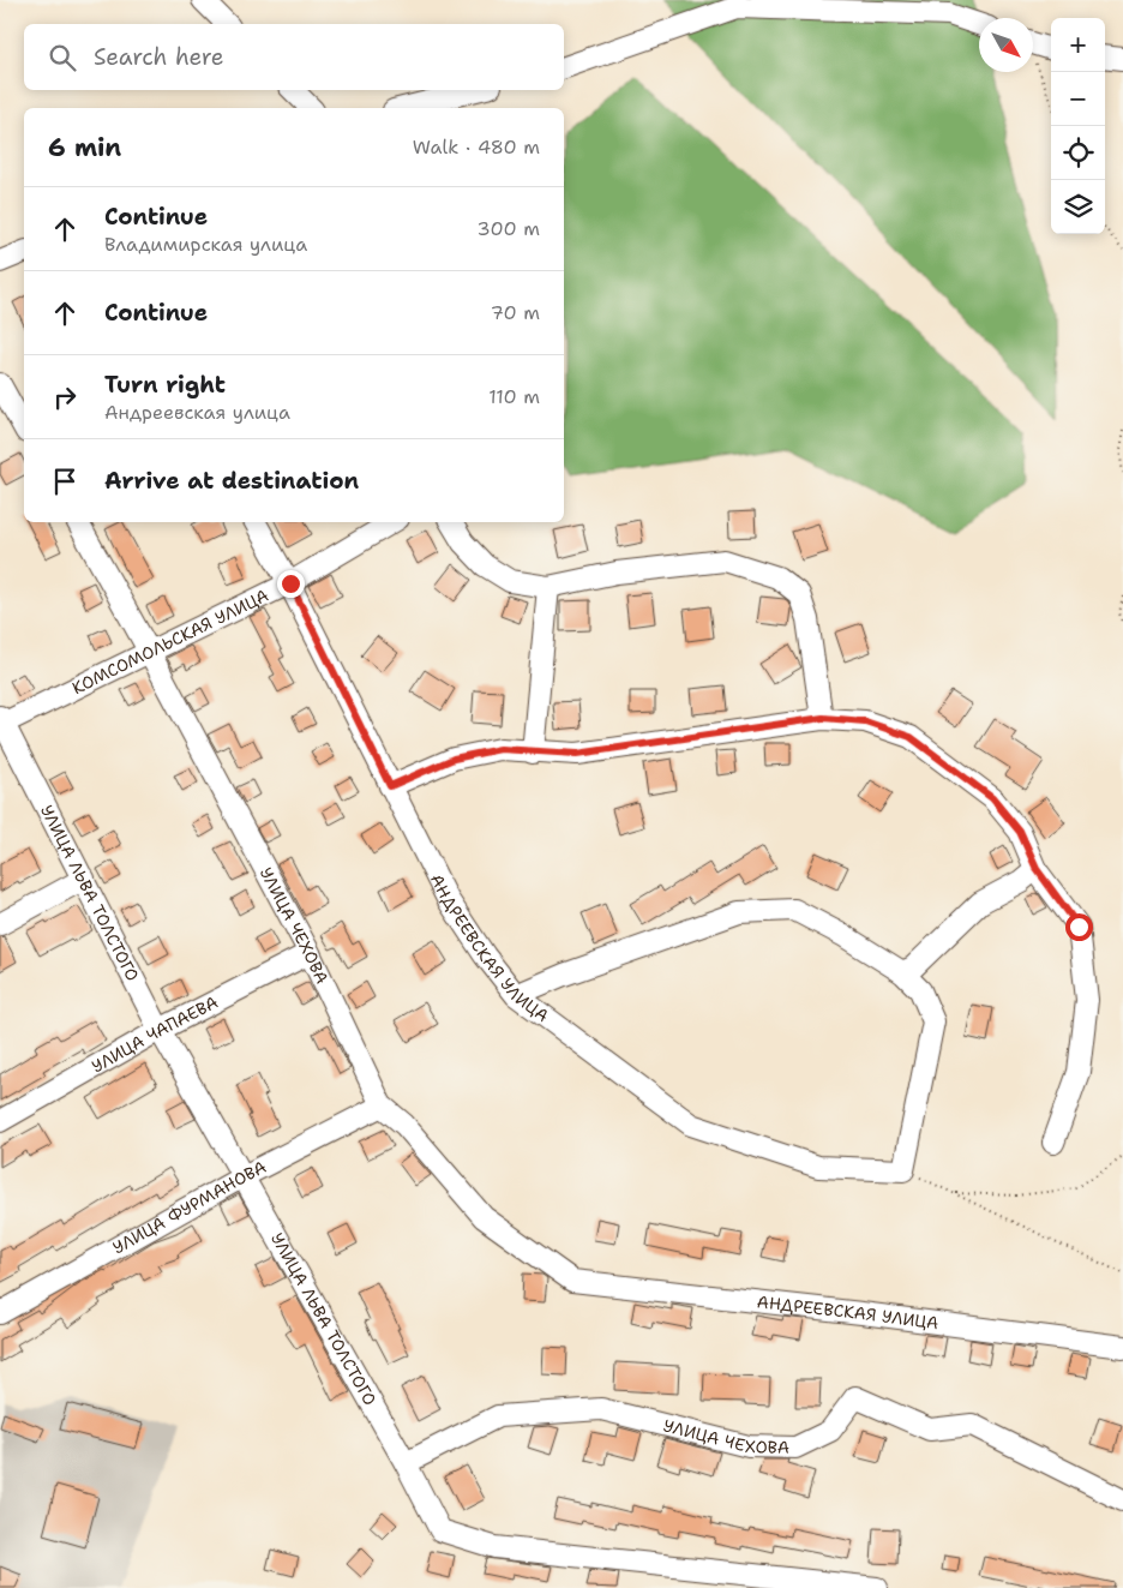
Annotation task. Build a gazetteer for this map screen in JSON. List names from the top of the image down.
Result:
{
  "streets": {
    "street": [
      "КОМСОМОЛЬСКАЯ УЛИЦА",
      "УЛИЦА ЛЬВА ТОЛСТОГО",
      "УЛИЦА ЧЕХОВА",
      "АНДРЕЕВСКАЯ УЛИЦА",
      "УЛИЦА ЧАПАЕВА",
      "УЛИЦА ФУРМАНОВА"
    ]
  },
  "crossings": [
    ["КОМСОМОЛЬСКАЯ УЛИЦА", "УЛИЦА ЛЬВА ТОЛСТОГО"],
    ["КОМСОМОЛЬСКАЯ УЛИЦА", "УЛИЦА ЧЕХОВА"],
    ["КОМСОМОЛЬСКАЯ УЛИЦА", "АНДРЕЕВСКАЯ УЛИЦА"],
    ["УЛИЦА ЛЬВА ТОЛСТОГО", "УЛИЦА ЧЕХОВА"],
    ["УЛИЦА ЛЬВА ТОЛСТОГО", "УЛИЦА ЧАПАЕВА"],
    ["УЛИЦА ЛЬВА ТОЛСТОГО", "УЛИЦА ФУРМАНОВА"],
    ["УЛИЦА ЧЕХОВА", "АНДРЕЕВСКАЯ УЛИЦА"],
    ["УЛИЦА ЧЕХОВА", "УЛИЦА ЧАПАЕВА"],
    ["УЛИЦА ЧЕХОВА", "УЛИЦА ФУРМАНОВА"]
  ],
  "north": "bottom right",
  "page": {
    "map_buttons": ["+", "−"],
    "search": "Search here",
    "heading": ["6 min", "Walk · 480 m"],
    "list": [
      ["Continue", "Владимирская улица", "300 m"],
      ["Continue", "70 m"],
      ["Turn right", "Андреевская улица", "110 m"],
      "Arrive at destination"
    ]
  }
}
